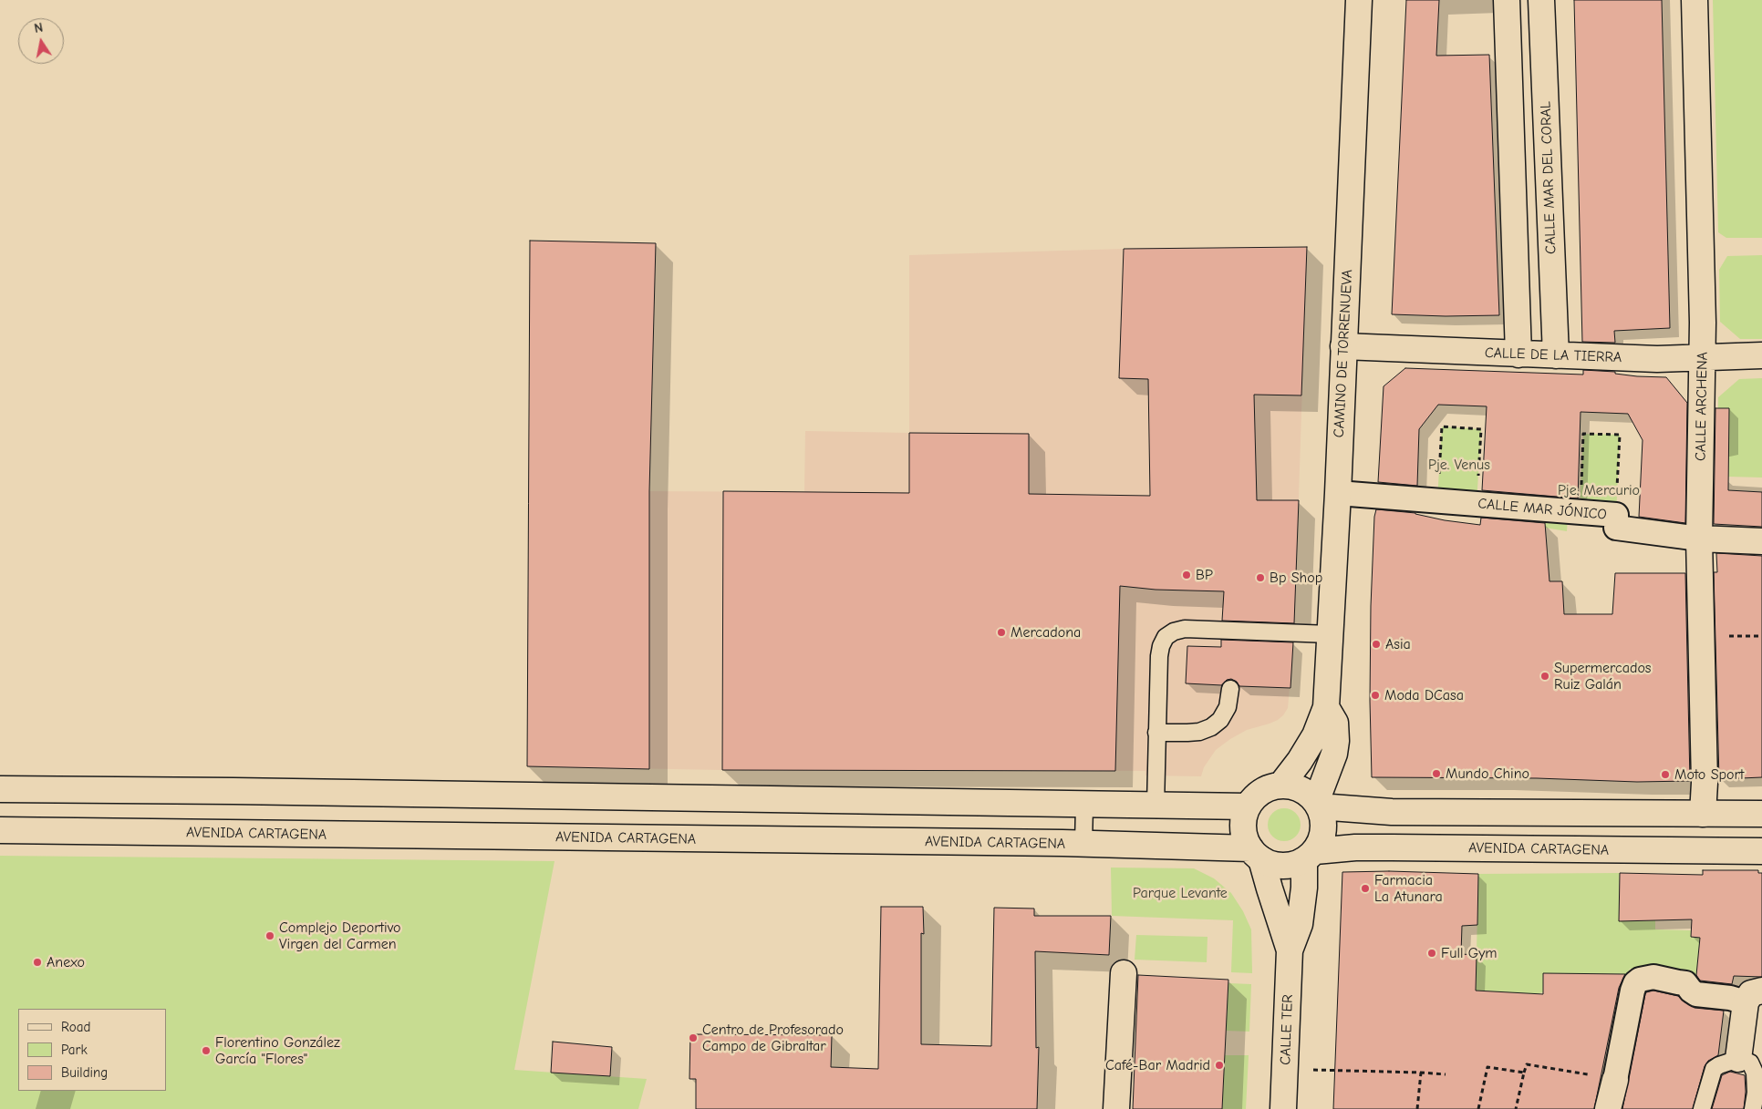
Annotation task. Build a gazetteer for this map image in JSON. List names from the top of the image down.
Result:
{
  "streets": {
    "main road": [
      "CALLE MAR DEL CORAL",
      "CAMINO DE TORRENUEVA",
      "CALLE DE LA TIERRA",
      "CALLE ARCHENA",
      "CALLE MAR JÓNICO",
      "AVENIDA CARTAGENA",
      "CALLE TER"
    ]
  },
  "crossings": [
    ["CALLE MAR DEL CORAL", "CALLE DE LA TIERRA"],
    ["CAMINO DE TORRENUEVA", "CALLE DE LA TIERRA"],
    ["CAMINO DE TORRENUEVA", "CALLE MAR JÓNICO"],
    ["CAMINO DE TORRENUEVA", "AVENIDA CARTAGENA"],
    ["CAMINO DE TORRENUEVA", "CALLE TER"],
    ["CALLE DE LA TIERRA", "CALLE ARCHENA"],
    ["CALLE ARCHENA", "CALLE MAR JÓNICO"],
    ["AVENIDA CARTAGENA", "CALLE TER"]
  ],
  "parks": ["Pje. Venus", "Pje. Mercurio", "Parque Levante"],
  "places": [
    "BP",
    "Bp Shop",
    "Mercadona",
    "Asia",
    "Supermercados Ruiz Galán",
    "Moda DCasa",
    "Mundo Chino",
    "Moto Sport",
    "Farmacia La Atunara",
    "Complejo Deportivo Virgen del Carmen",
    "Full Gym",
    "Anexo",
    "Centro de Profesorado Campo de Gibraltar",
    "Florentino González García \"Flores\"",
    "Café-Bar Madrid"
  ],
  "legend": ["Road", "Park", "Building"],
  "north": "top"
}
